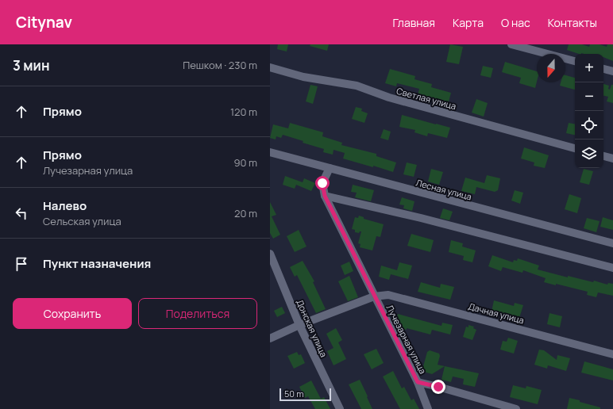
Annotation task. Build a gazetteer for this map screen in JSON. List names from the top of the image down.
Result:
{
  "streets": {
    "street": [
      "Светлая улица",
      "Лесная улица",
      "Дачная улица",
      "Донская улица",
      "Лучезарная улица"
    ]
  },
  "crossings": [
    ["Дачная улица", "Донская улица"],
    ["Дачная улица", "Лучезарная улица"]
  ],
  "scale_bar": "50 m",
  "north": "bottom",
  "page": {
    "header": "Citynav",
    "nav": [
      "Главная",
      "Карта",
      "О нас",
      "Контакты"
    ],
    "heading": ["3 мин", "Пешком · 230 m"],
    "map_buttons": ["+", "−"],
    "list": [
      ["Прямо", "120 m"],
      ["Прямо", "Лучезарная улица", "90 m"],
      ["Налево", "Сельская улица", "20 m"],
      "Пункт назначения"
    ],
    "buttons": ["Сохранить", "Поделиться"],
    "scale": "50 m"
  }
}
